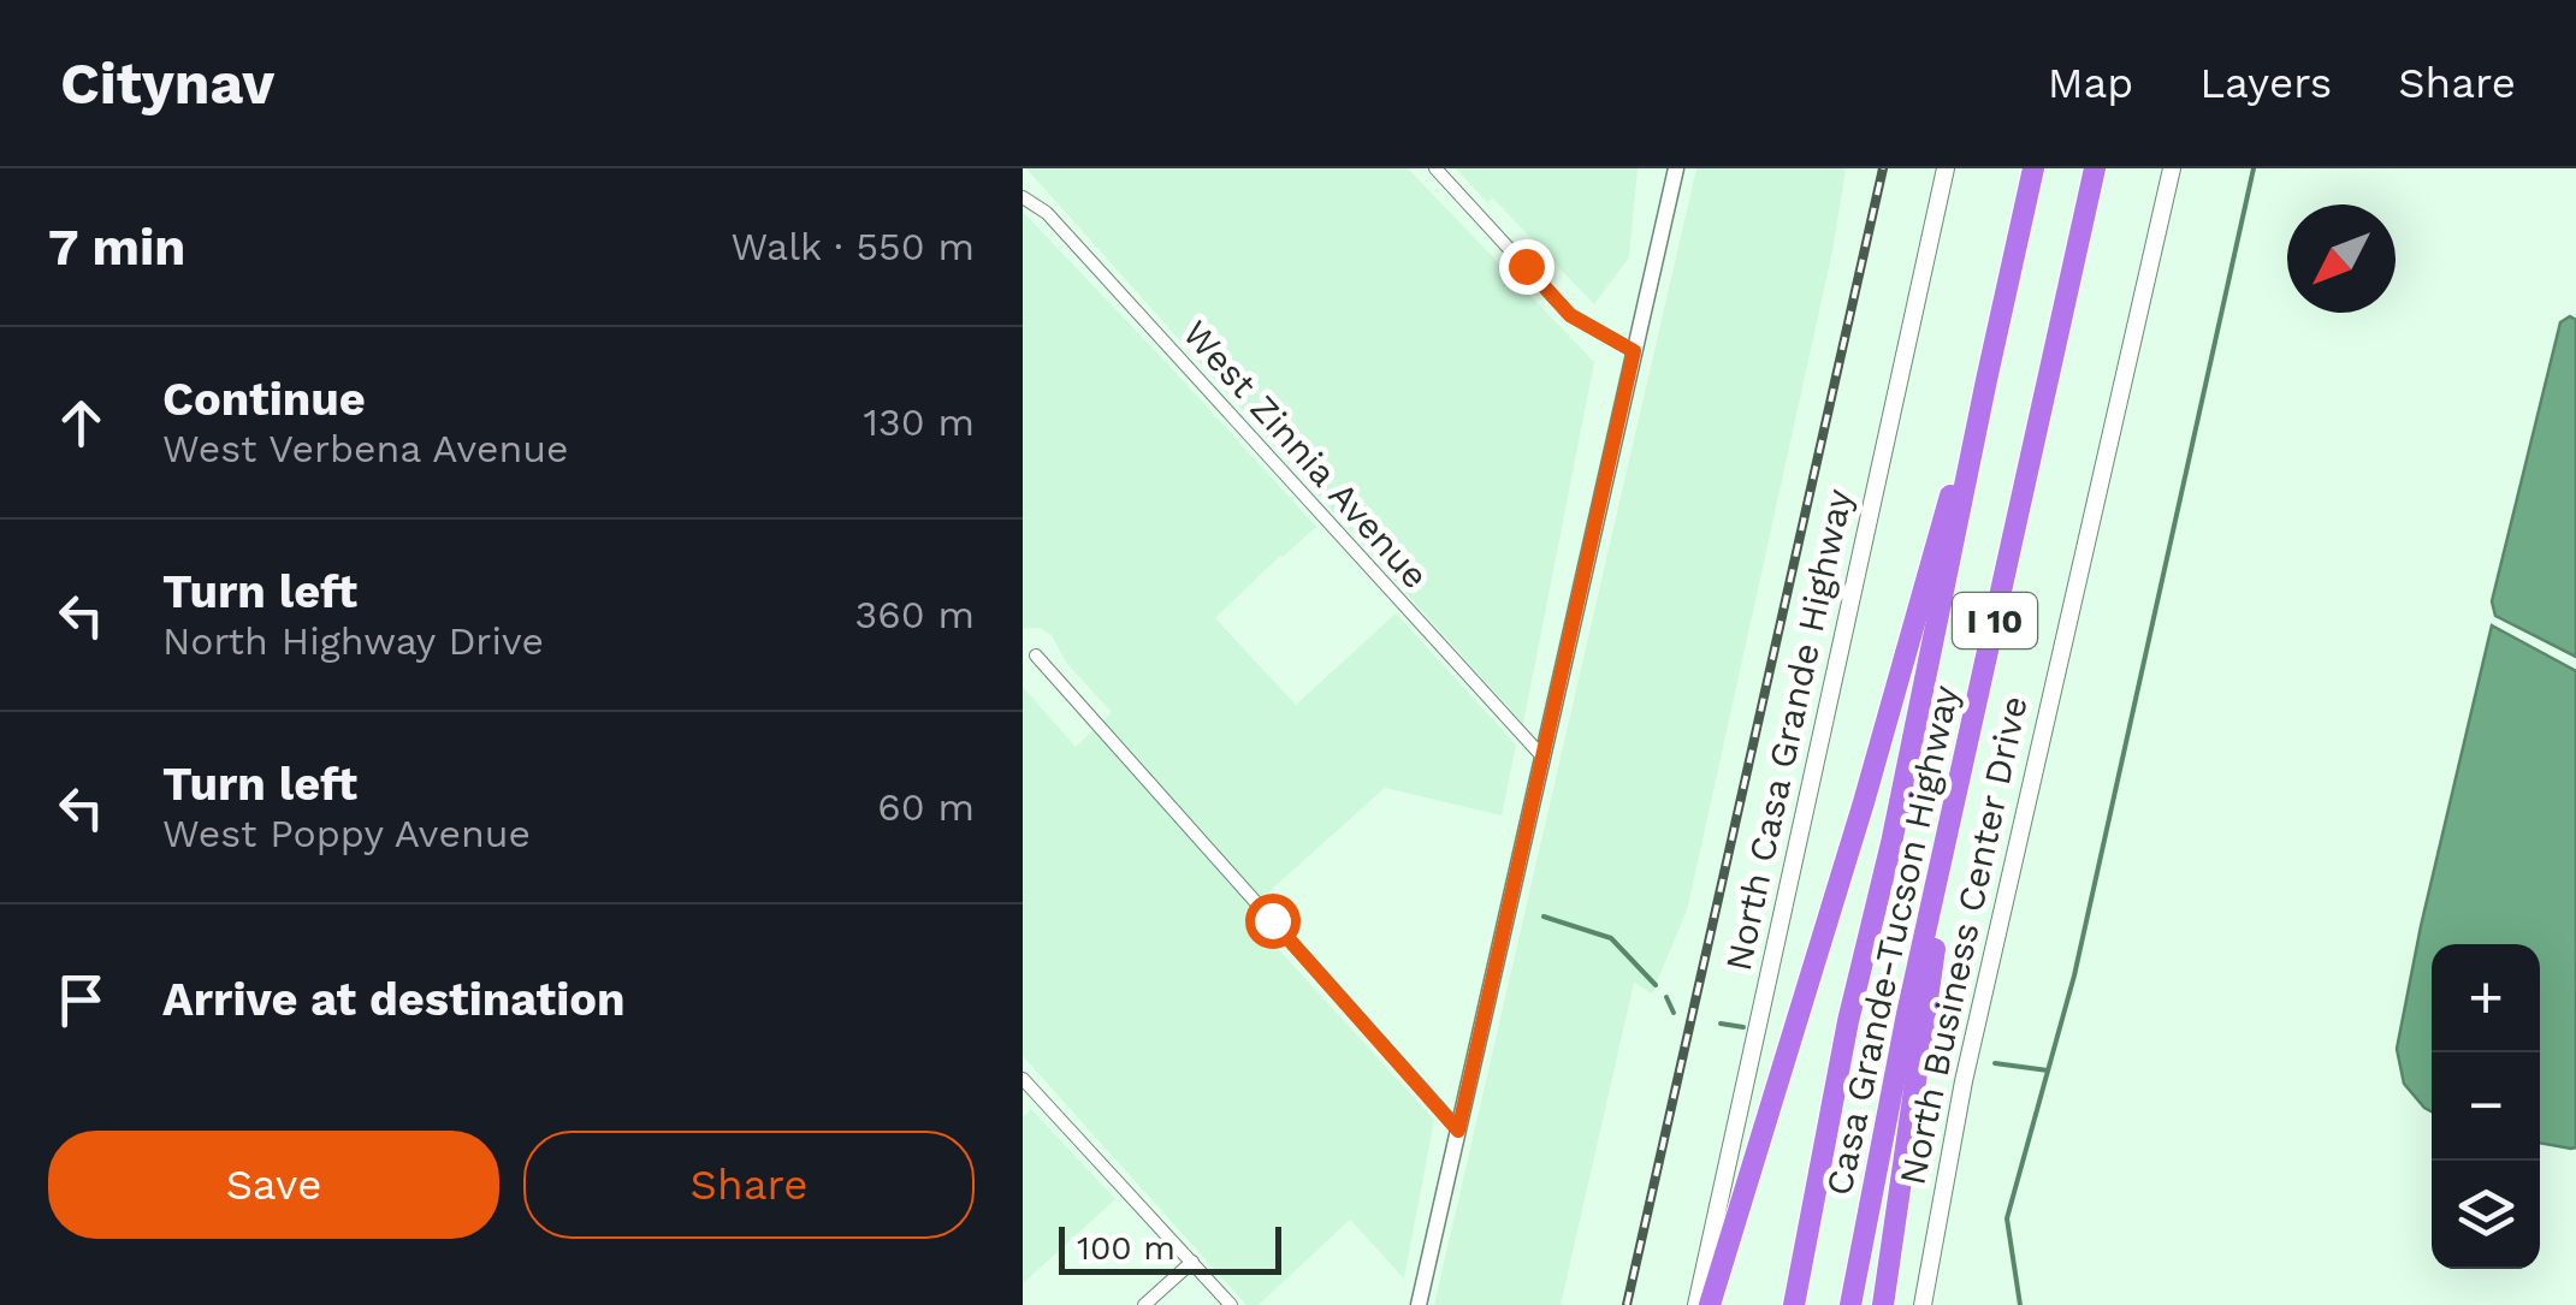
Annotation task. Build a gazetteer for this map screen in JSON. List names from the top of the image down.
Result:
{
  "streets": {
    "highway": ["I 10", "Casa Grande-Tucson Highway"],
    "main road": ["North Casa Grande Highway", "North Business Center Drive"],
    "street": ["West Zinnia Avenue"]
  },
  "scale_bar": "100 m",
  "north": "bottom left",
  "page": {
    "header": "Citynav",
    "nav": ["Map", "Layers", "Share"],
    "heading": ["7 min", "Walk · 550 m"],
    "list": [
      ["Continue", "West Verbena Avenue", "130 m"],
      ["Turn left", "North Highway Drive", "360 m"],
      ["Turn left", "West Poppy Avenue", "60 m"],
      "Arrive at destination"
    ],
    "map_buttons": ["+", "−"],
    "buttons": ["Save", "Share"],
    "scale": "100 m"
  }
}
